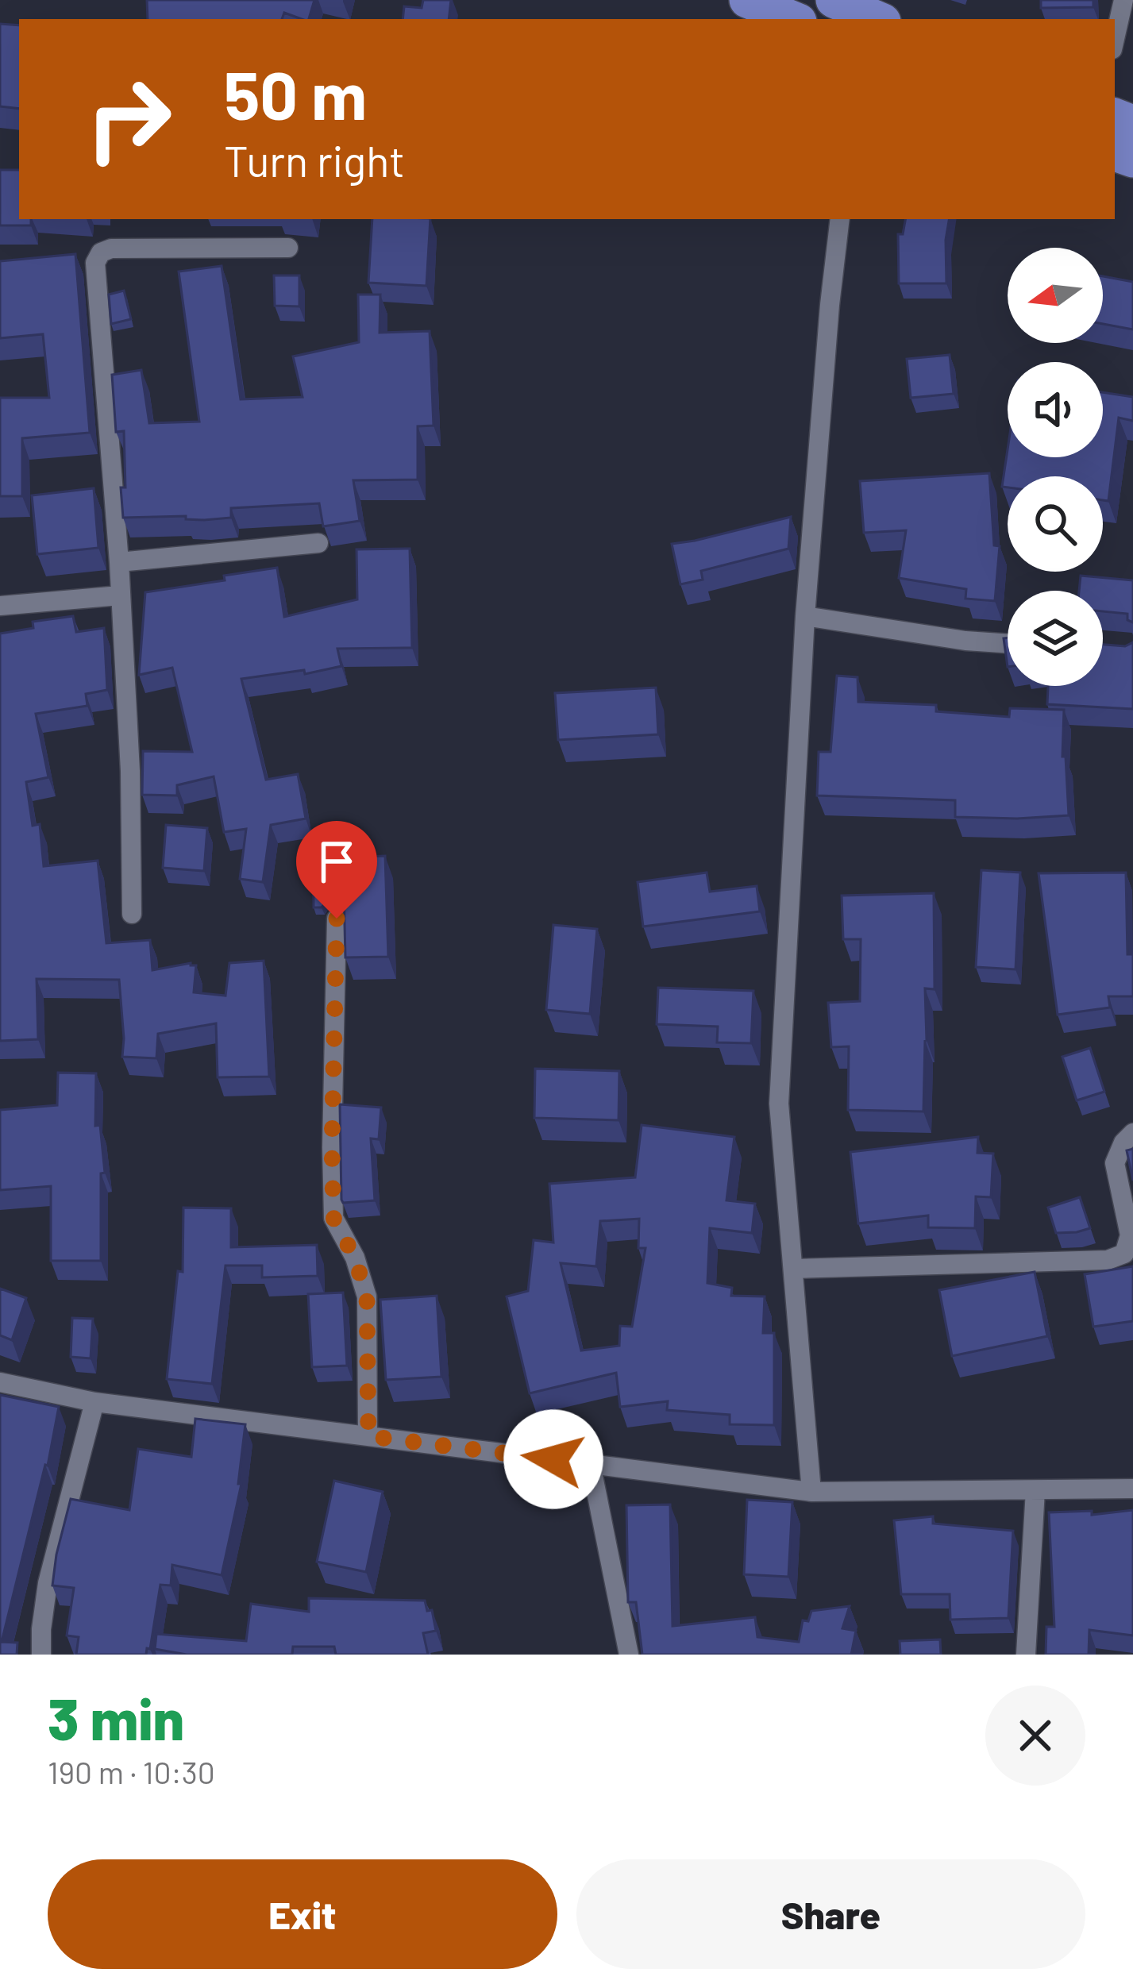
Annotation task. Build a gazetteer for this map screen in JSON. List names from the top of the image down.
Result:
{
  "north": "left",
  "page": {
    "turn": ["50 m", "Turn right"],
    "heading": ["3 min", "190 m · 10:30"],
    "buttons": ["Exit", "Share"]
  }
}
